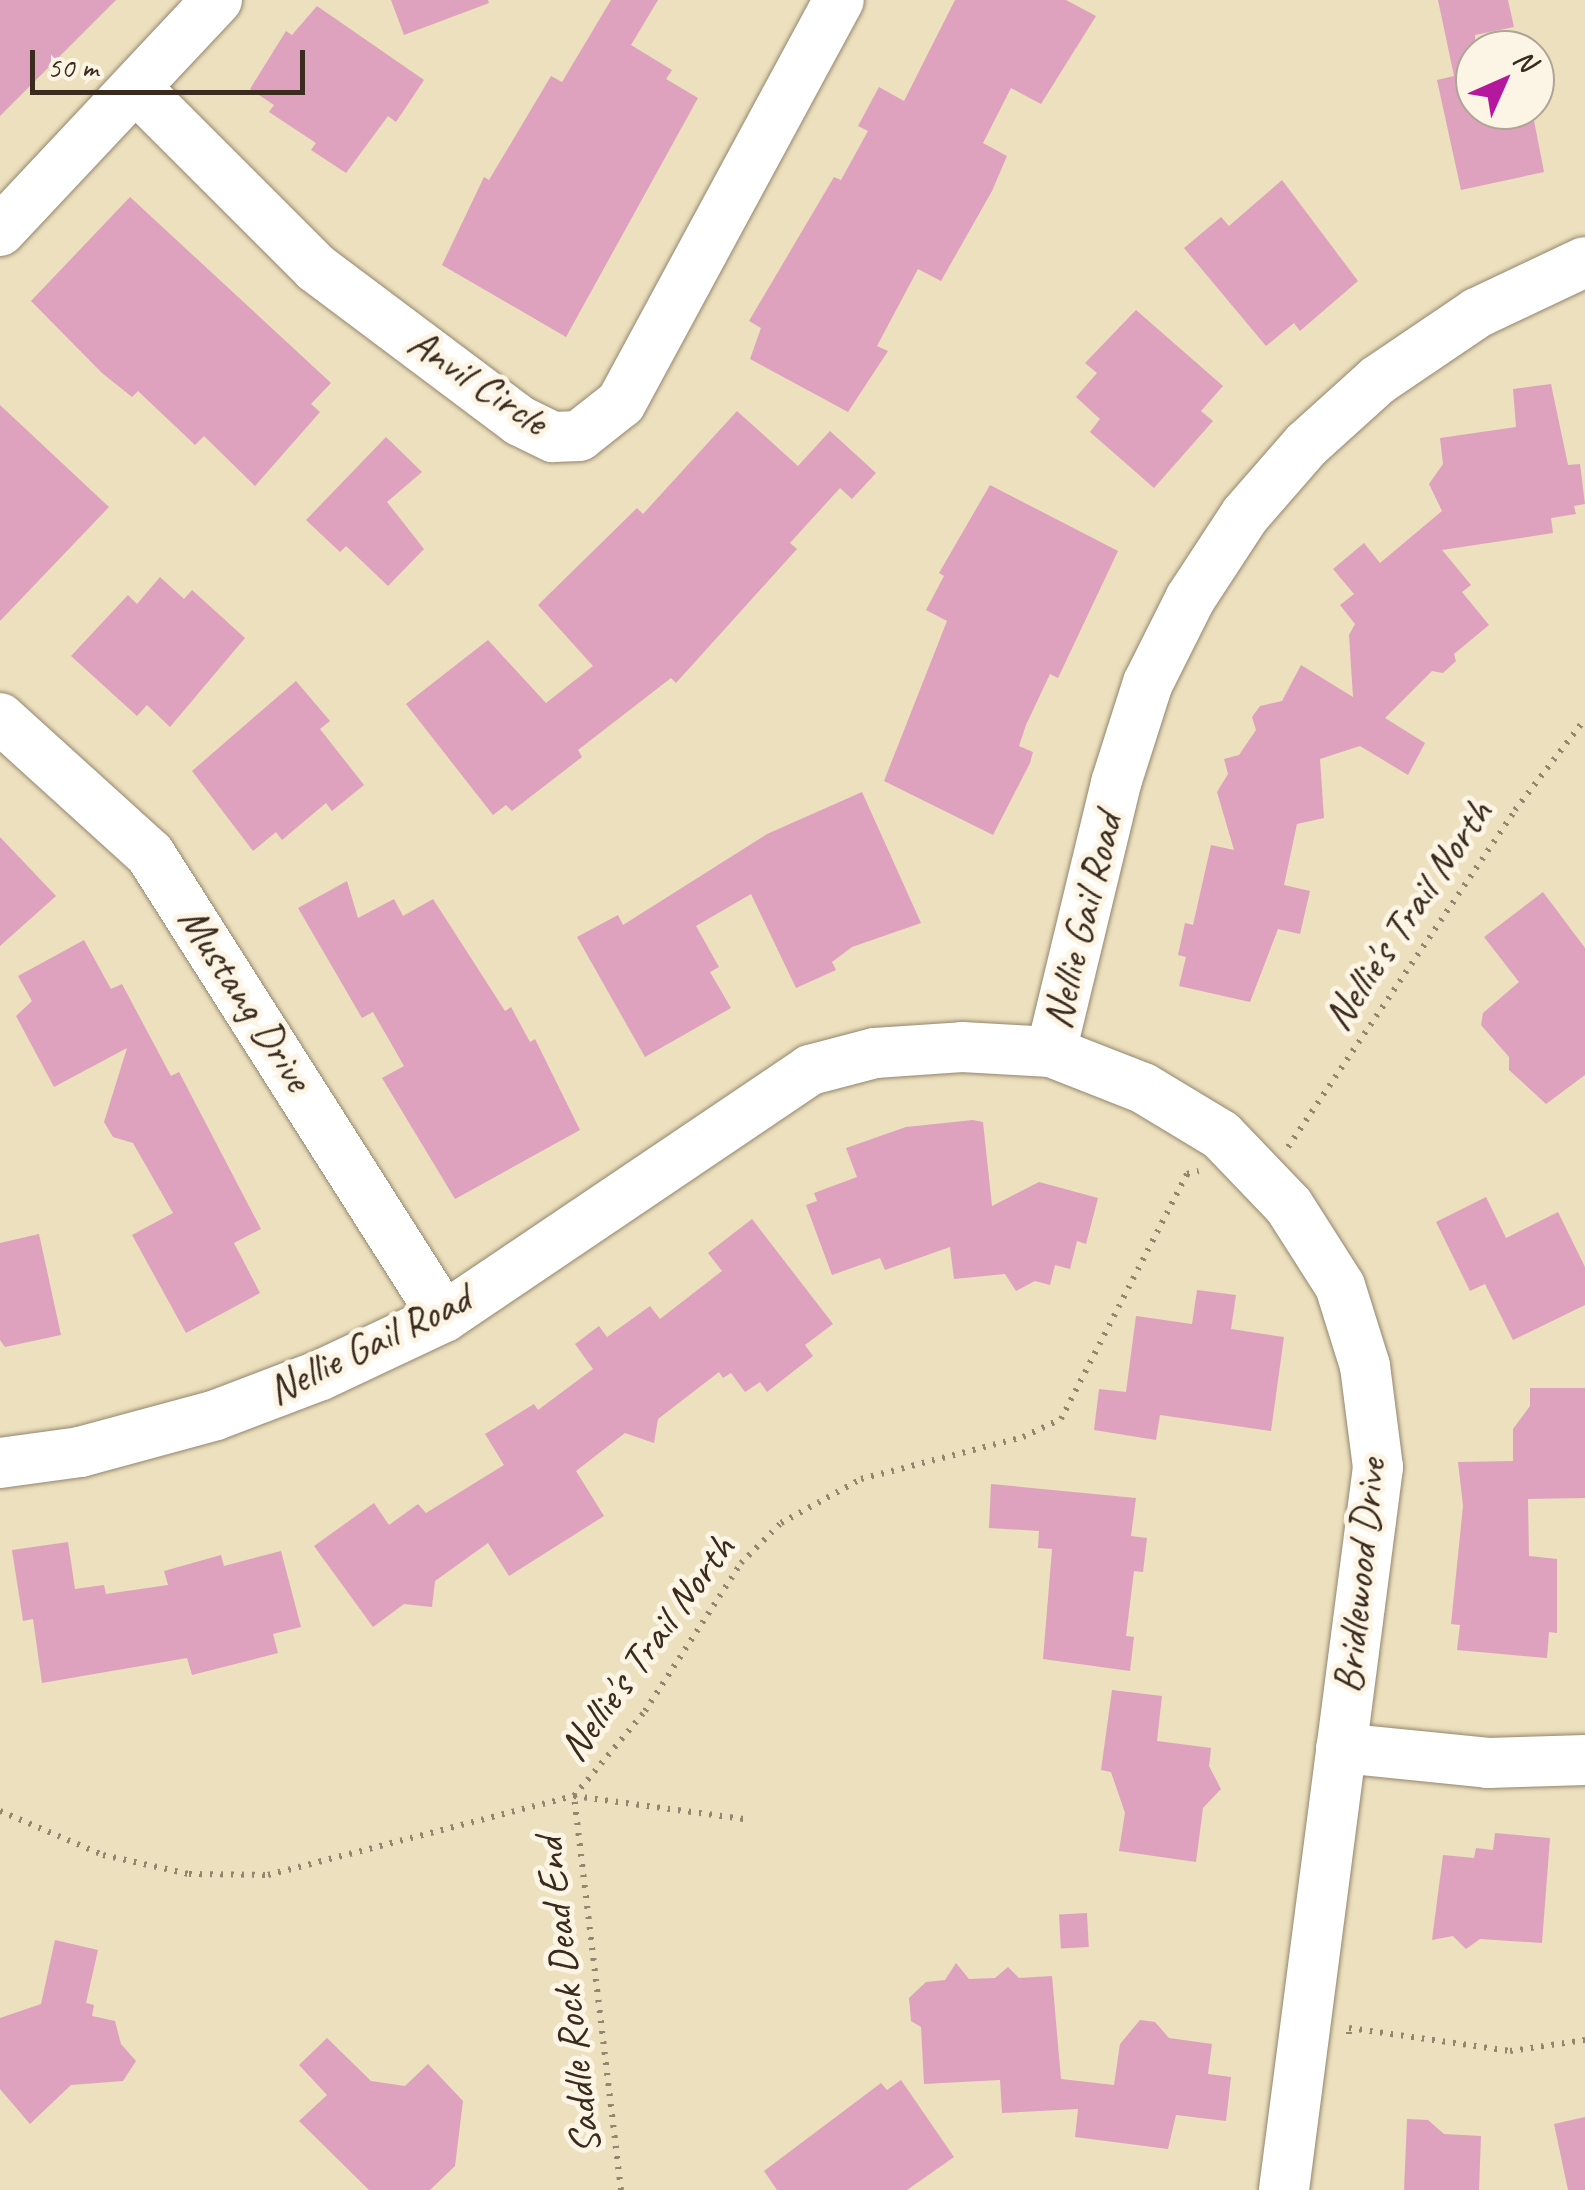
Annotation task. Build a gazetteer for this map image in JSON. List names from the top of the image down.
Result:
{
  "streets": {
    "street": [
      "Anvil Circle",
      "Nellie Gail Road",
      "Mustang Drive",
      "Bridlewood Drive"
    ],
    "path": ["Nellie's Trail North", "Saddle Rock Dead End"]
  },
  "crossings": [
    ["Nellie's Trail North", "Saddle Rock Dead End"],
    ["Nellie Gail Road", "Mustang Drive"],
    ["Nellie Gail Road", "Bridlewood Drive"]
  ],
  "scale_bar": "50 m",
  "north": "top right"
}
